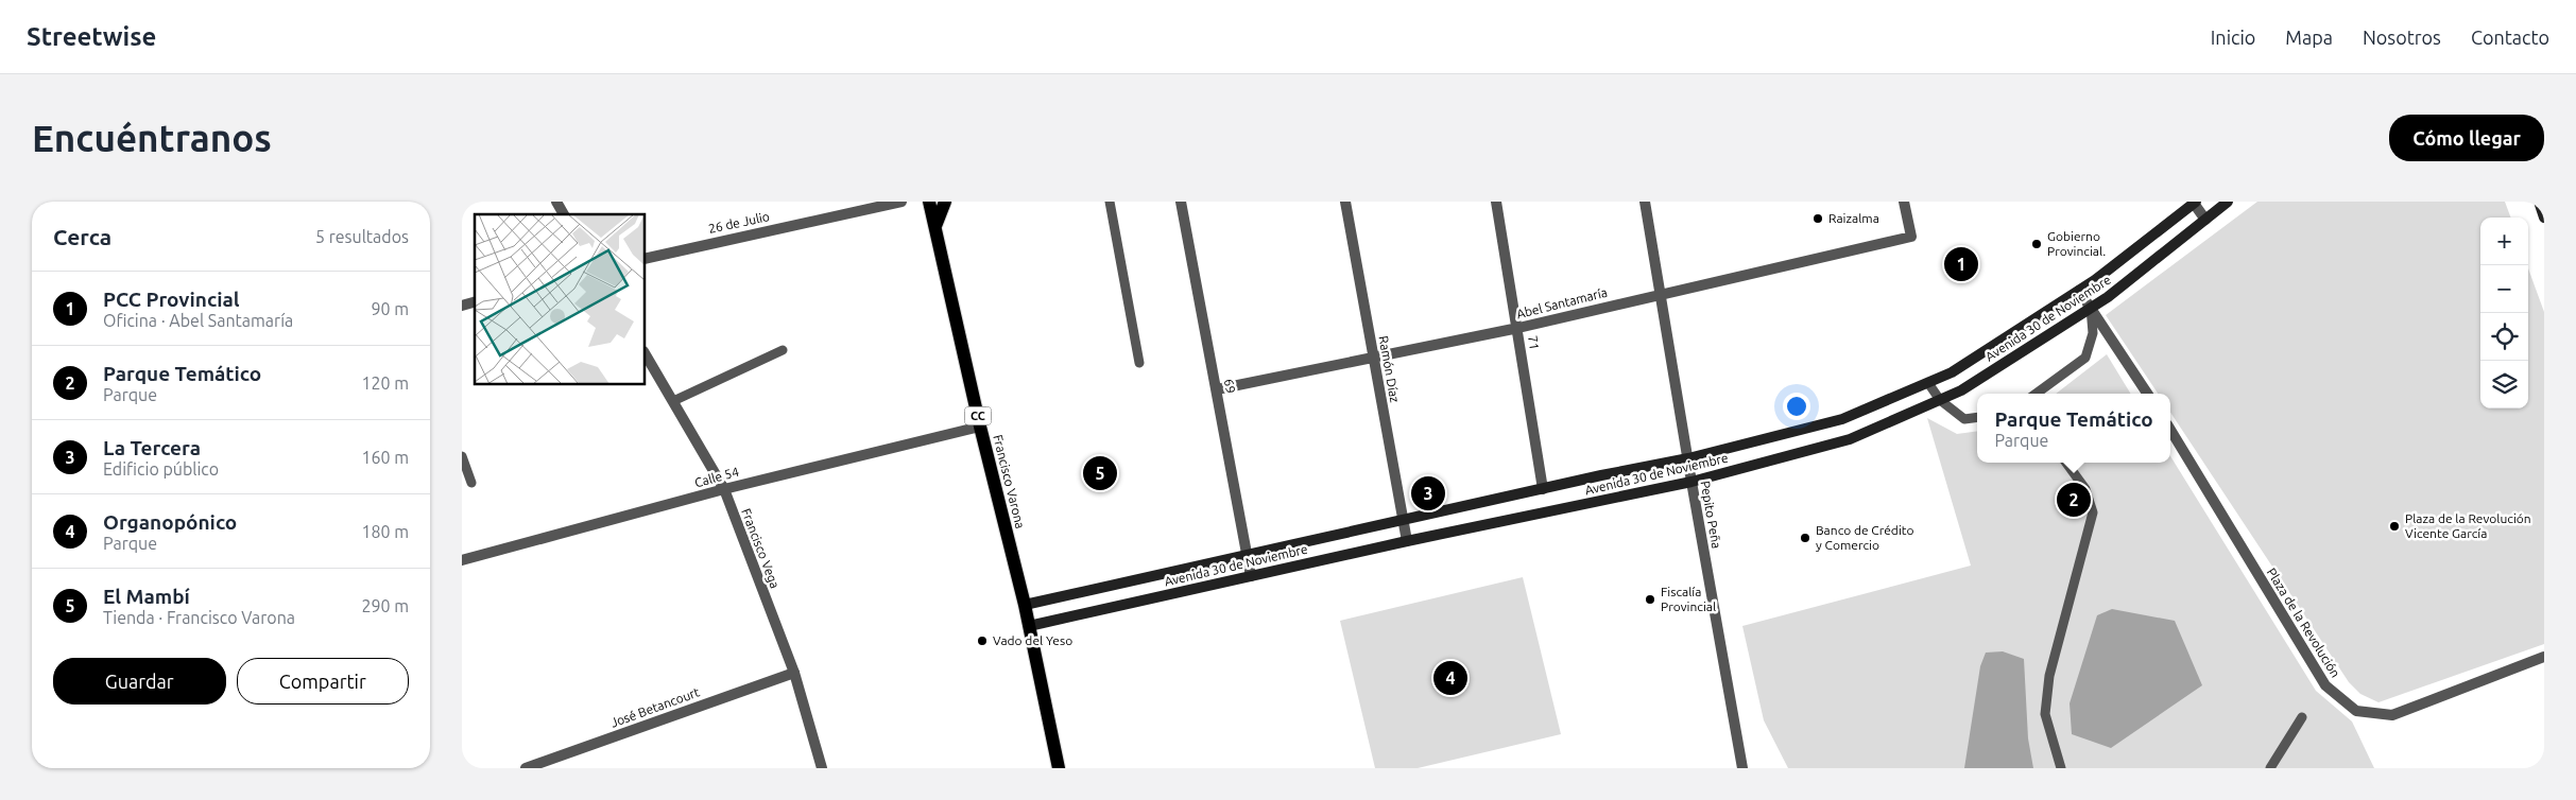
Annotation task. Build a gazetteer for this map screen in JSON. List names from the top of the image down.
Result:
{
  "streets": {
    "main road": ["Avenida 30 de Noviembre", "CC", "Francisco Varona"],
    "street": [
      "26 de Julio",
      "Abel Santamaría",
      "71",
      "Ramón Díaz",
      "69",
      "Calle 54",
      "Pepito Peña",
      "Francisco Vega",
      "Plaza de la Revolución",
      "José Betancourt"
    ]
  },
  "crossings": [
    ["Abel Santamaría", "71"],
    ["Abel Santamaría", "Ramón Díaz"],
    ["Abel Santamaría", "69"],
    ["Abel Santamaría", "Pepito Peña"],
    ["Avenida 30 de Noviembre", "71"],
    ["Avenida 30 de Noviembre", "Ramón Díaz"],
    ["Avenida 30 de Noviembre", "69"],
    ["Avenida 30 de Noviembre", "Francisco Varona"],
    ["Avenida 30 de Noviembre", "Pepito Peña"],
    ["Calle 54", "Francisco Varona"],
    ["Calle 54", "Francisco Vega"],
    ["Francisco Vega", "José Betancourt"]
  ],
  "places": [
    "Raizalma",
    "Gobierno Provincial.",
    "Plaza de la Revolución Vicente García",
    "Banco de Crédito y Comercio",
    "Fiscalía Provincial",
    "Vado del Yeso"
  ],
  "page": {
    "header": "Streetwise",
    "nav": [
      "Inicio",
      "Mapa",
      "Nosotros",
      "Contacto"
    ],
    "buttons": [
      "Cómo llegar",
      ["Guardar", "Compartir"]
    ],
    "title": "Encuéntranos",
    "heading": ["Cerca", "5 resultados"],
    "map_buttons": ["+", "−"],
    "pins": [
      "1",
      "5",
      "3",
      "2",
      "4"
    ],
    "list": [
      {
        "mark": "1",
        "name": "PCC Provincial",
        "note": "Oficina · Abel Santamaría",
        "value": "90 m"
      },
      {
        "mark": "2",
        "name": "Parque Temático",
        "note": "Parque",
        "value": "120 m"
      },
      {
        "mark": "3",
        "name": "La Tercera",
        "note": "Edificio público",
        "value": "160 m"
      },
      {
        "mark": "4",
        "name": "Organopónico",
        "note": "Parque",
        "value": "180 m"
      },
      {
        "mark": "5",
        "name": "El Mambí",
        "note": "Tienda · Francisco Varona",
        "value": "290 m"
      }
    ],
    "popup": ["Parque Temático", "Parque"]
  }
}
